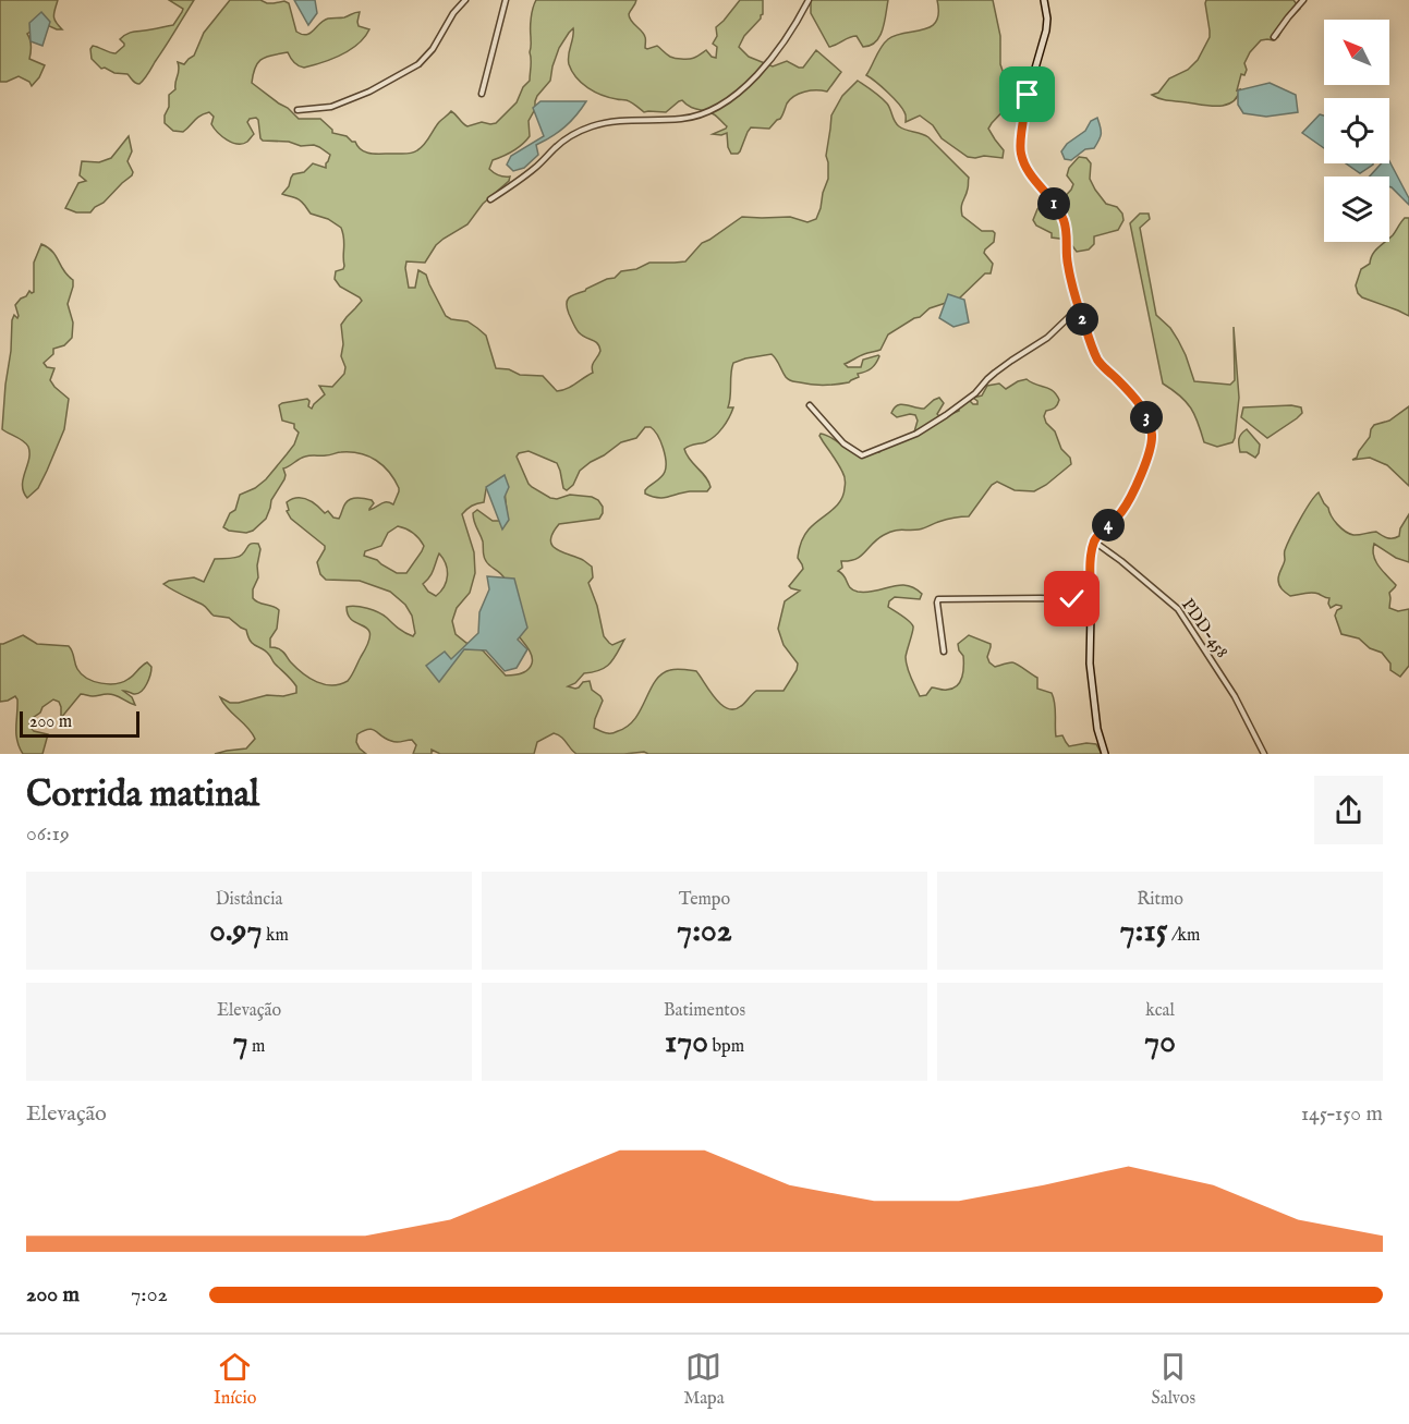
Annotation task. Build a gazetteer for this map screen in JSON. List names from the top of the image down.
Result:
{
  "streets": {
    "street": ["PDD-458"]
  },
  "scale_bar": "200 m",
  "north": "top left",
  "page": {
    "pins": [
      "1",
      "2",
      "3",
      "4"
    ],
    "scale": "200 m",
    "heading": ["Corrida matinal", "06:19"],
    "stats": [
      ["Distância", "0.97 km"],
      ["Tempo", "7:02"],
      ["Ritmo", "7:15 /km"],
      ["Elevação", "7 m"],
      ["Batimentos", "170 bpm"],
      ["kcal", "70"]
    ],
    "chart": ["Elevação", "145–150 m"],
    "list": [
      {
        "name": "200 m",
        "note": "7:02"
      }
    ],
    "tabs": ["Início", "Mapa", "Salvos"]
  }
}
